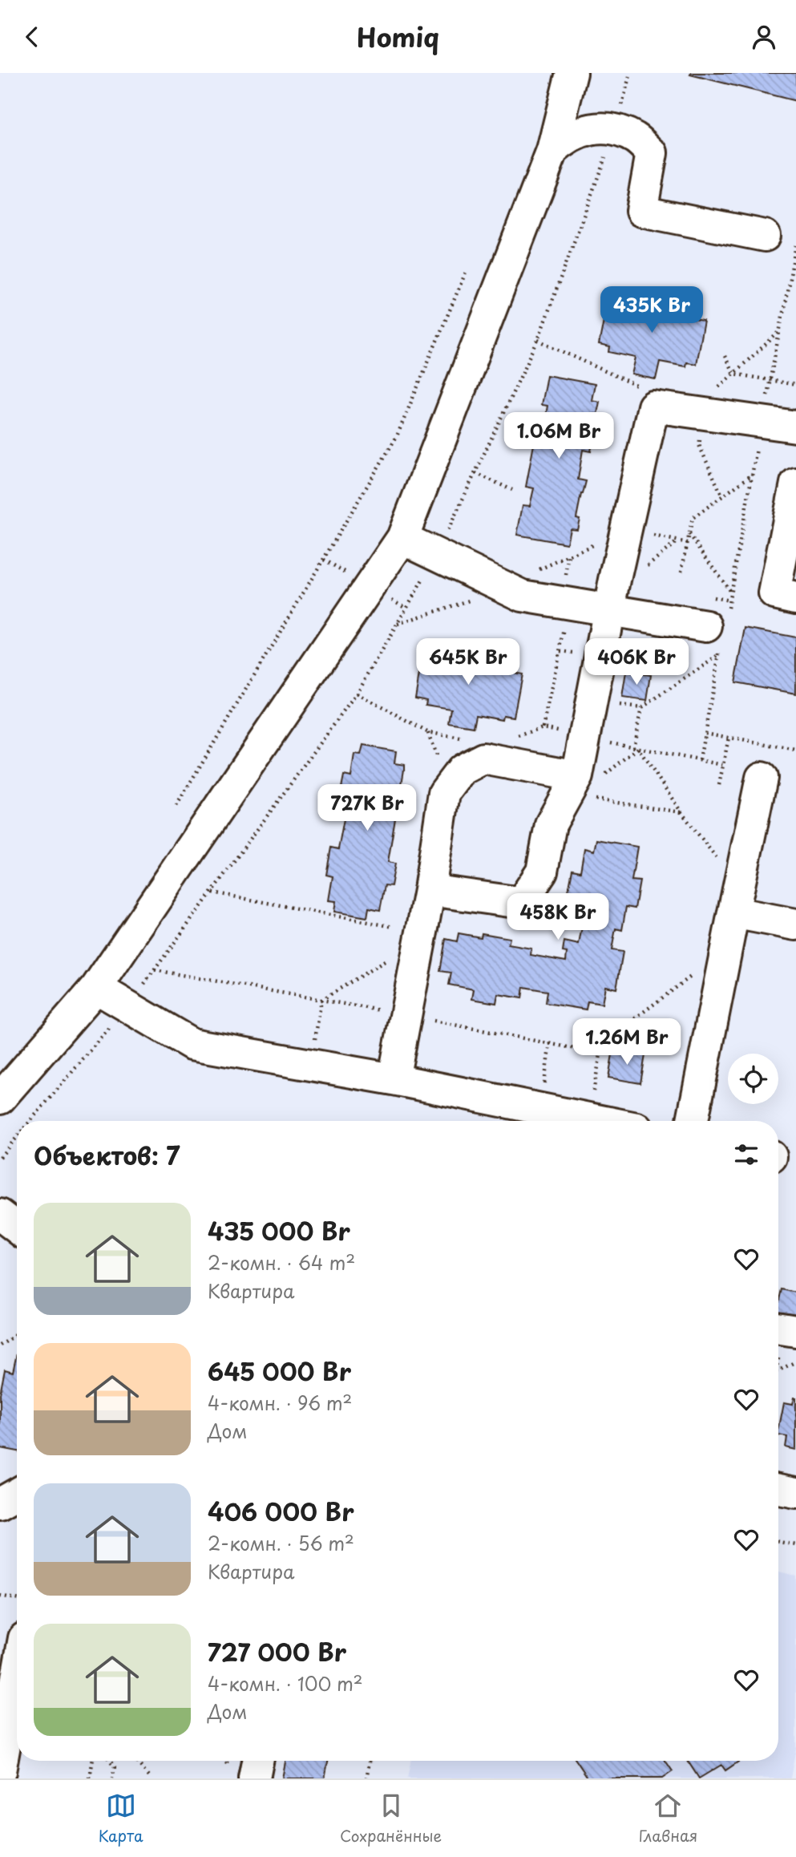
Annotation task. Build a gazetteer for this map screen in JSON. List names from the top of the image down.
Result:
{
  "page": {
    "header": "Homiq",
    "price": [
      "435K Br",
      "1.06M Br",
      "645K Br",
      "406K Br",
      "727K Br",
      "458K Br",
      "1.26M Br"
    ],
    "heading": "Объектов: 7",
    "list": [
      {
        "name": "435 000 Br",
        "note": "2-комн. · 64 m² · Квартира"
      },
      {
        "name": "645 000 Br",
        "note": "4-комн. · 96 m² · Дом"
      },
      {
        "name": "406 000 Br",
        "note": "2-комн. · 56 m² · Квартира"
      },
      {
        "name": "727 000 Br",
        "note": "4-комн. · 100 m² · Дом"
      }
    ],
    "tabs": ["Карта", "Сохранённые", "Главная"]
  }
}
